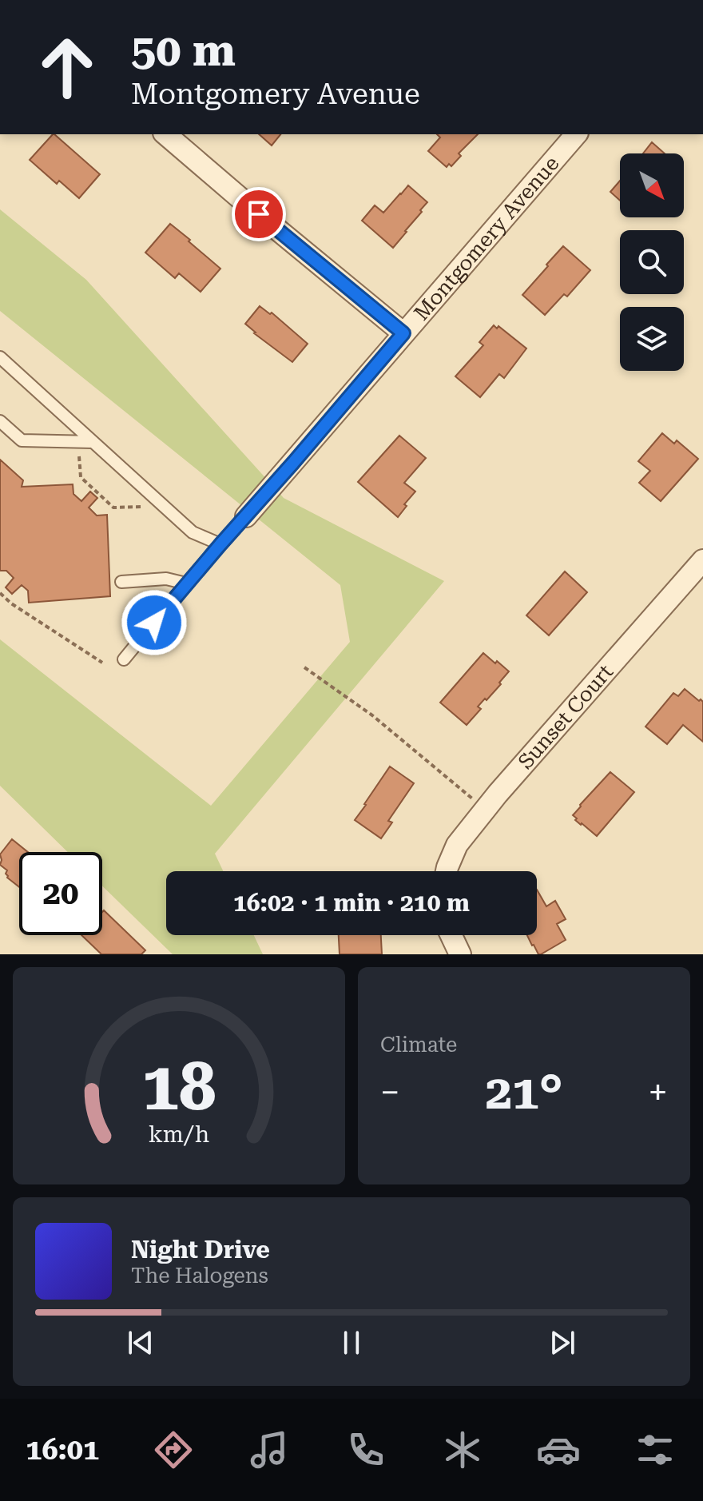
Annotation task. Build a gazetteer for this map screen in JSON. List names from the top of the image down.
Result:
{
  "streets": {
    "street": ["Montgomery Avenue", "Sunset Court"]
  },
  "north": "bottom right",
  "page": {
    "turn": ["50 m", "Montgomery Avenue"],
    "limit": "20",
    "trip": "16:02 · 1 min · 210 m",
    "tile": "Climate",
    "heat": ["−", "21°", "+"],
    "song": ["Night Drive", "The Halogens"],
    "tabs": "16:01",
    "gauge": ["18", "km/h"]
  }
}
